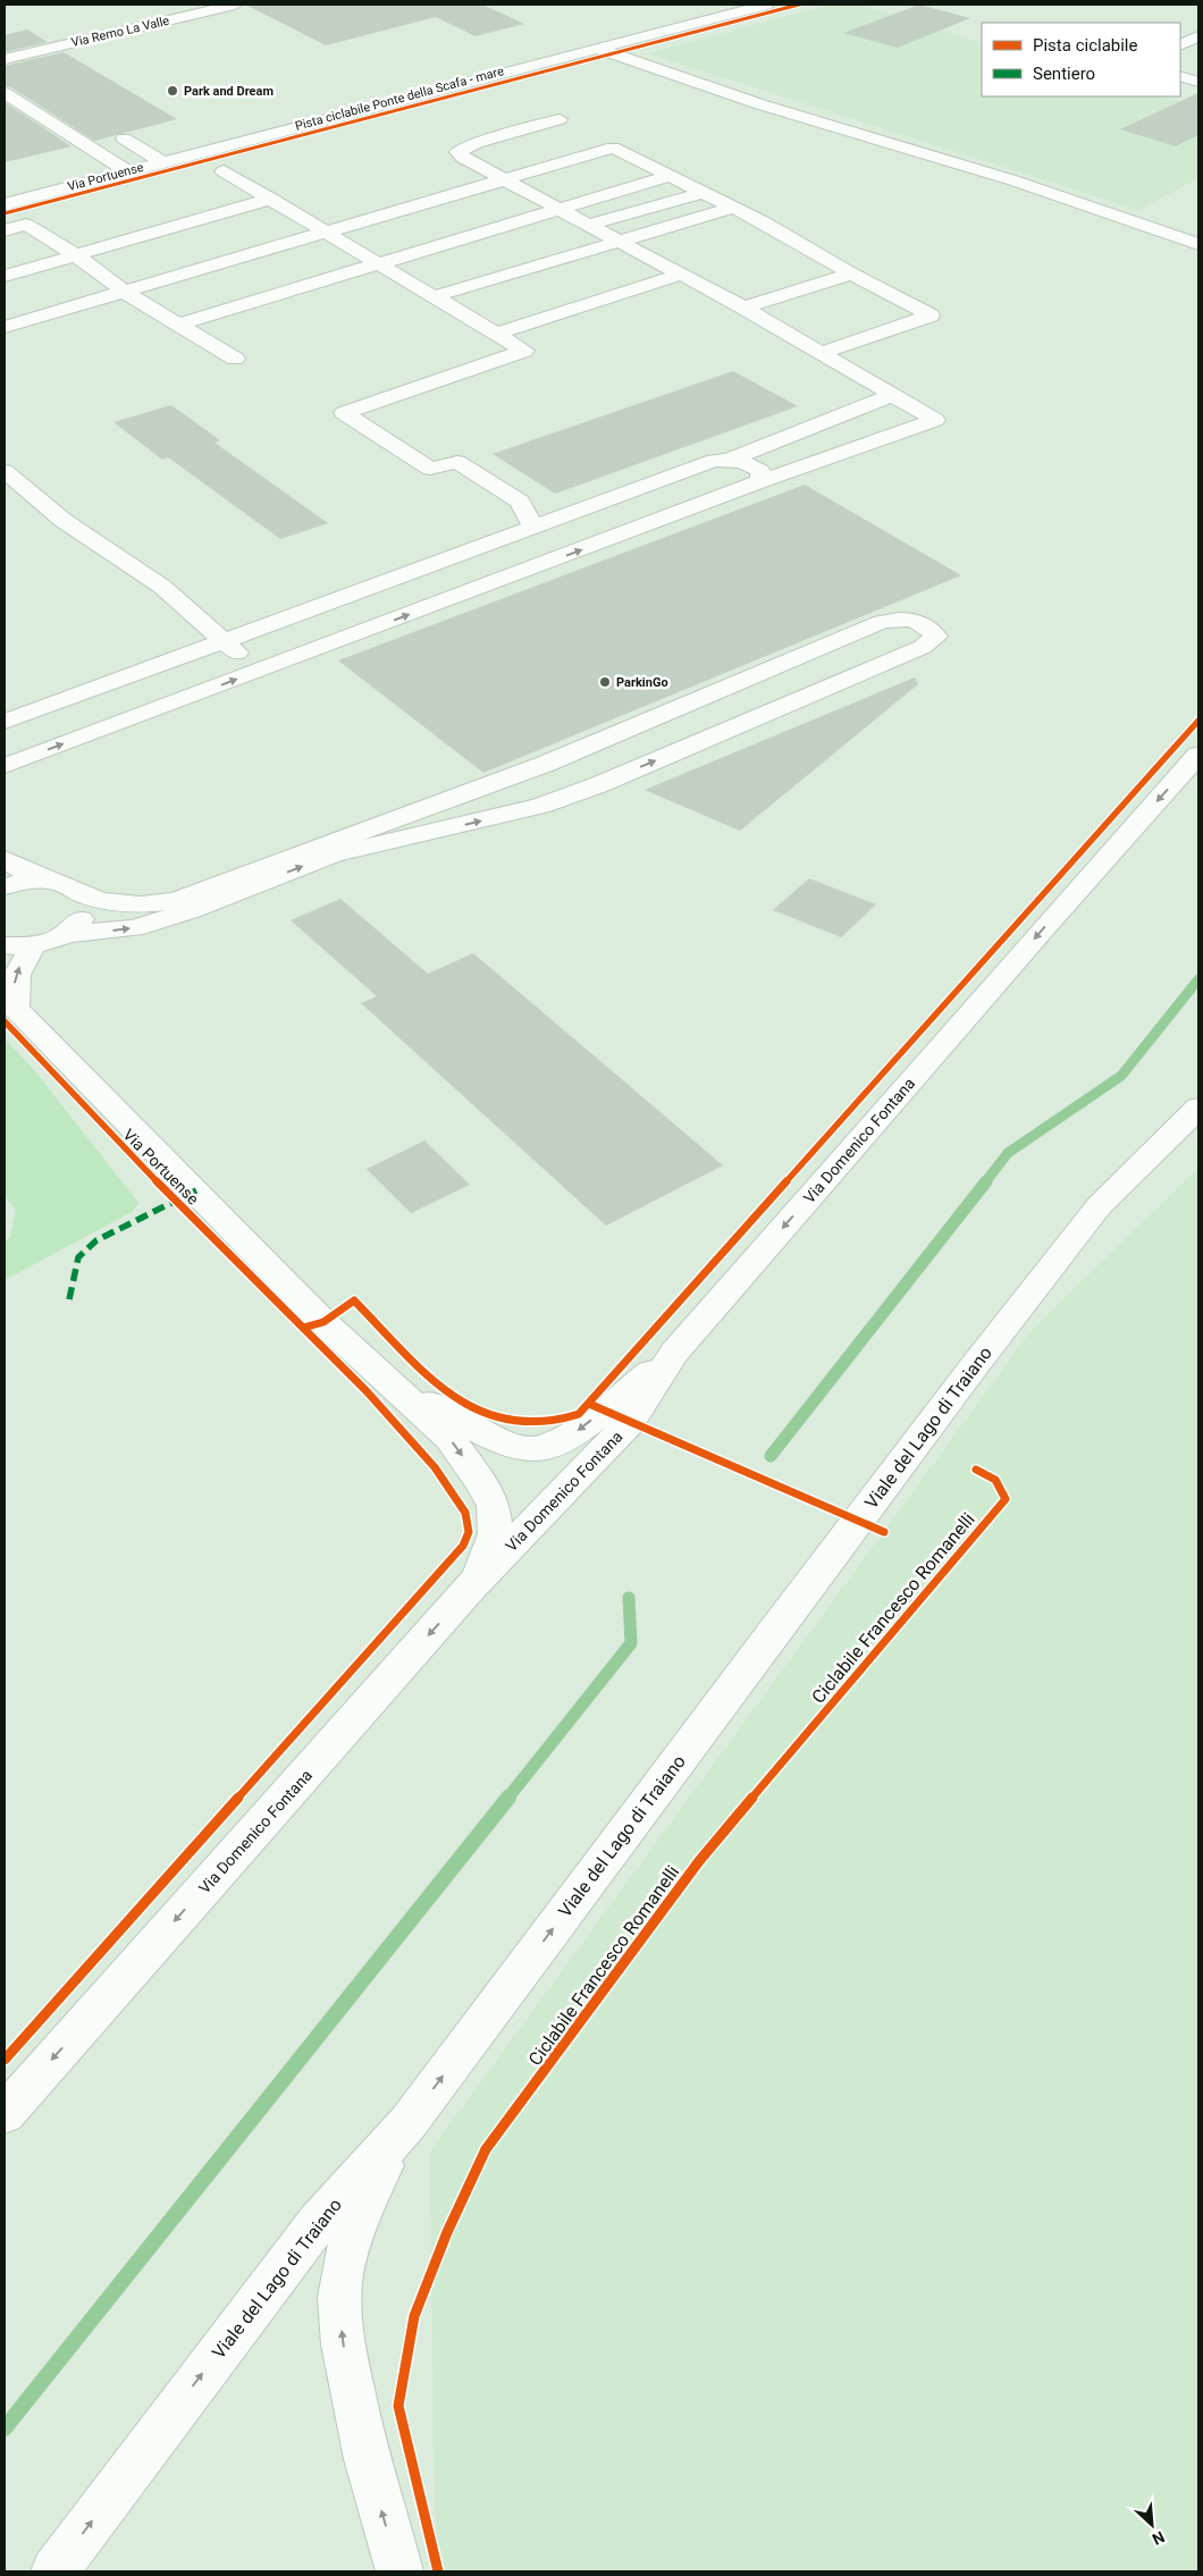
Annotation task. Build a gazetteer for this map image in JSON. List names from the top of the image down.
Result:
{
  "streets": {
    "street": [
      "Via Remo La Valle",
      "Via Portuense",
      "Via Domenico Fontana",
      "Viale del Lago di Traiano"
    ],
    "cycle path": ["Pista ciclabile Ponte della Scafa - mare", "Ciclabile Francesco Romanelli"]
  },
  "crossings": [
    ["Via Portuense", "Via Domenico Fontana"]
  ],
  "one_way": ["Via Domenico Fontana", "Viale del Lago di Traiano"],
  "places": ["Park and Dream", "ParkinGo"],
  "legend": ["Pista ciclabile", "Sentiero"],
  "north": "bottom right"
}
